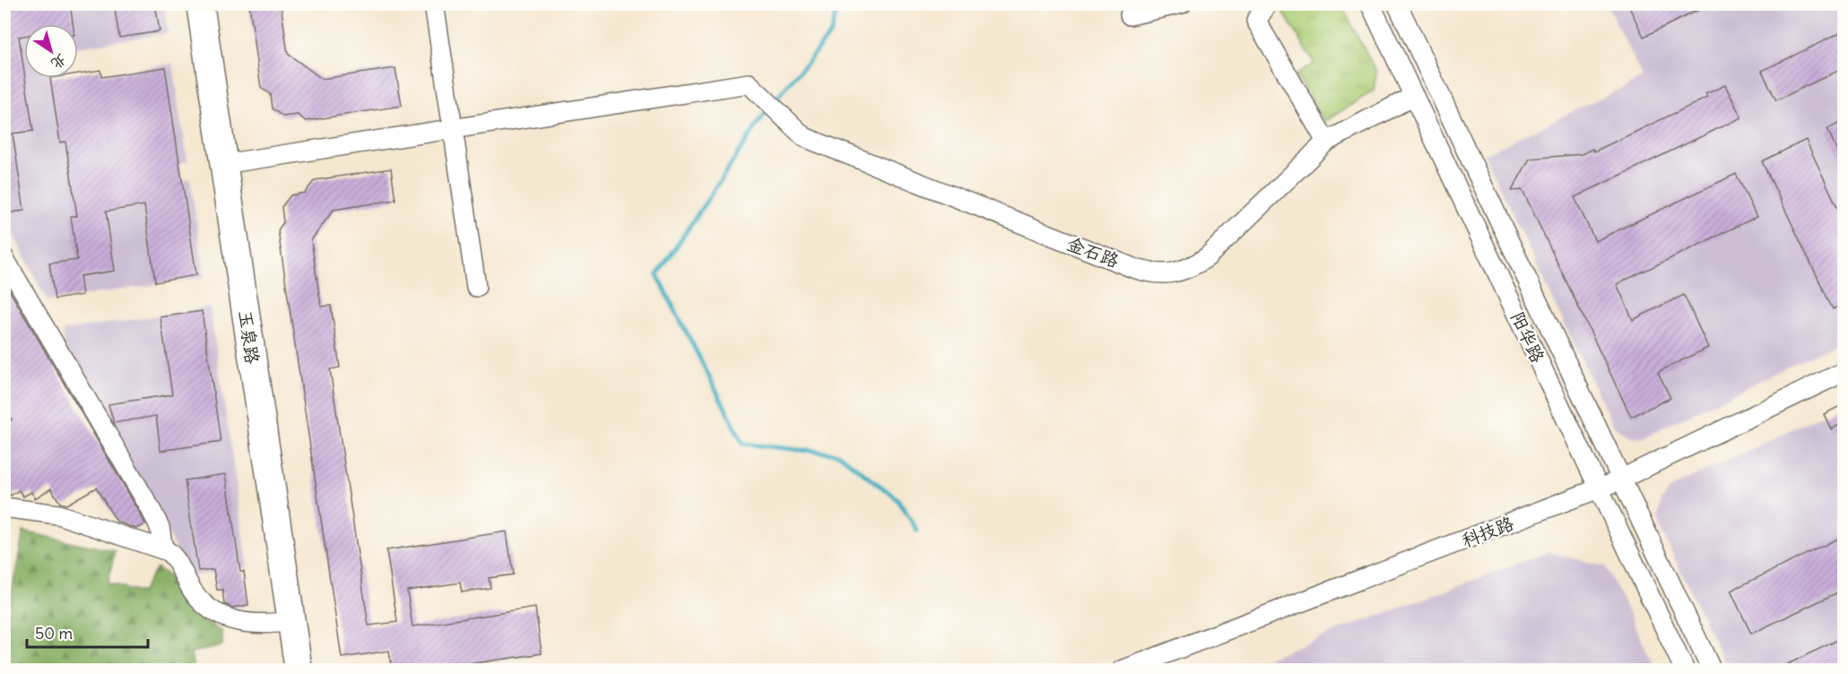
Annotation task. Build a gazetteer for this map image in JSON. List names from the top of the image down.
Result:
{
  "streets": {
    "street": [
      "金石路",
      "玉泉路",
      "阳华路",
      "科技路"
    ]
  },
  "crossings": [
    ["金石路", "玉泉路"],
    ["金石路", "阳华路"],
    ["阳华路", "科技路"]
  ],
  "scale_bar": "50 m",
  "north": "bottom right"
}
